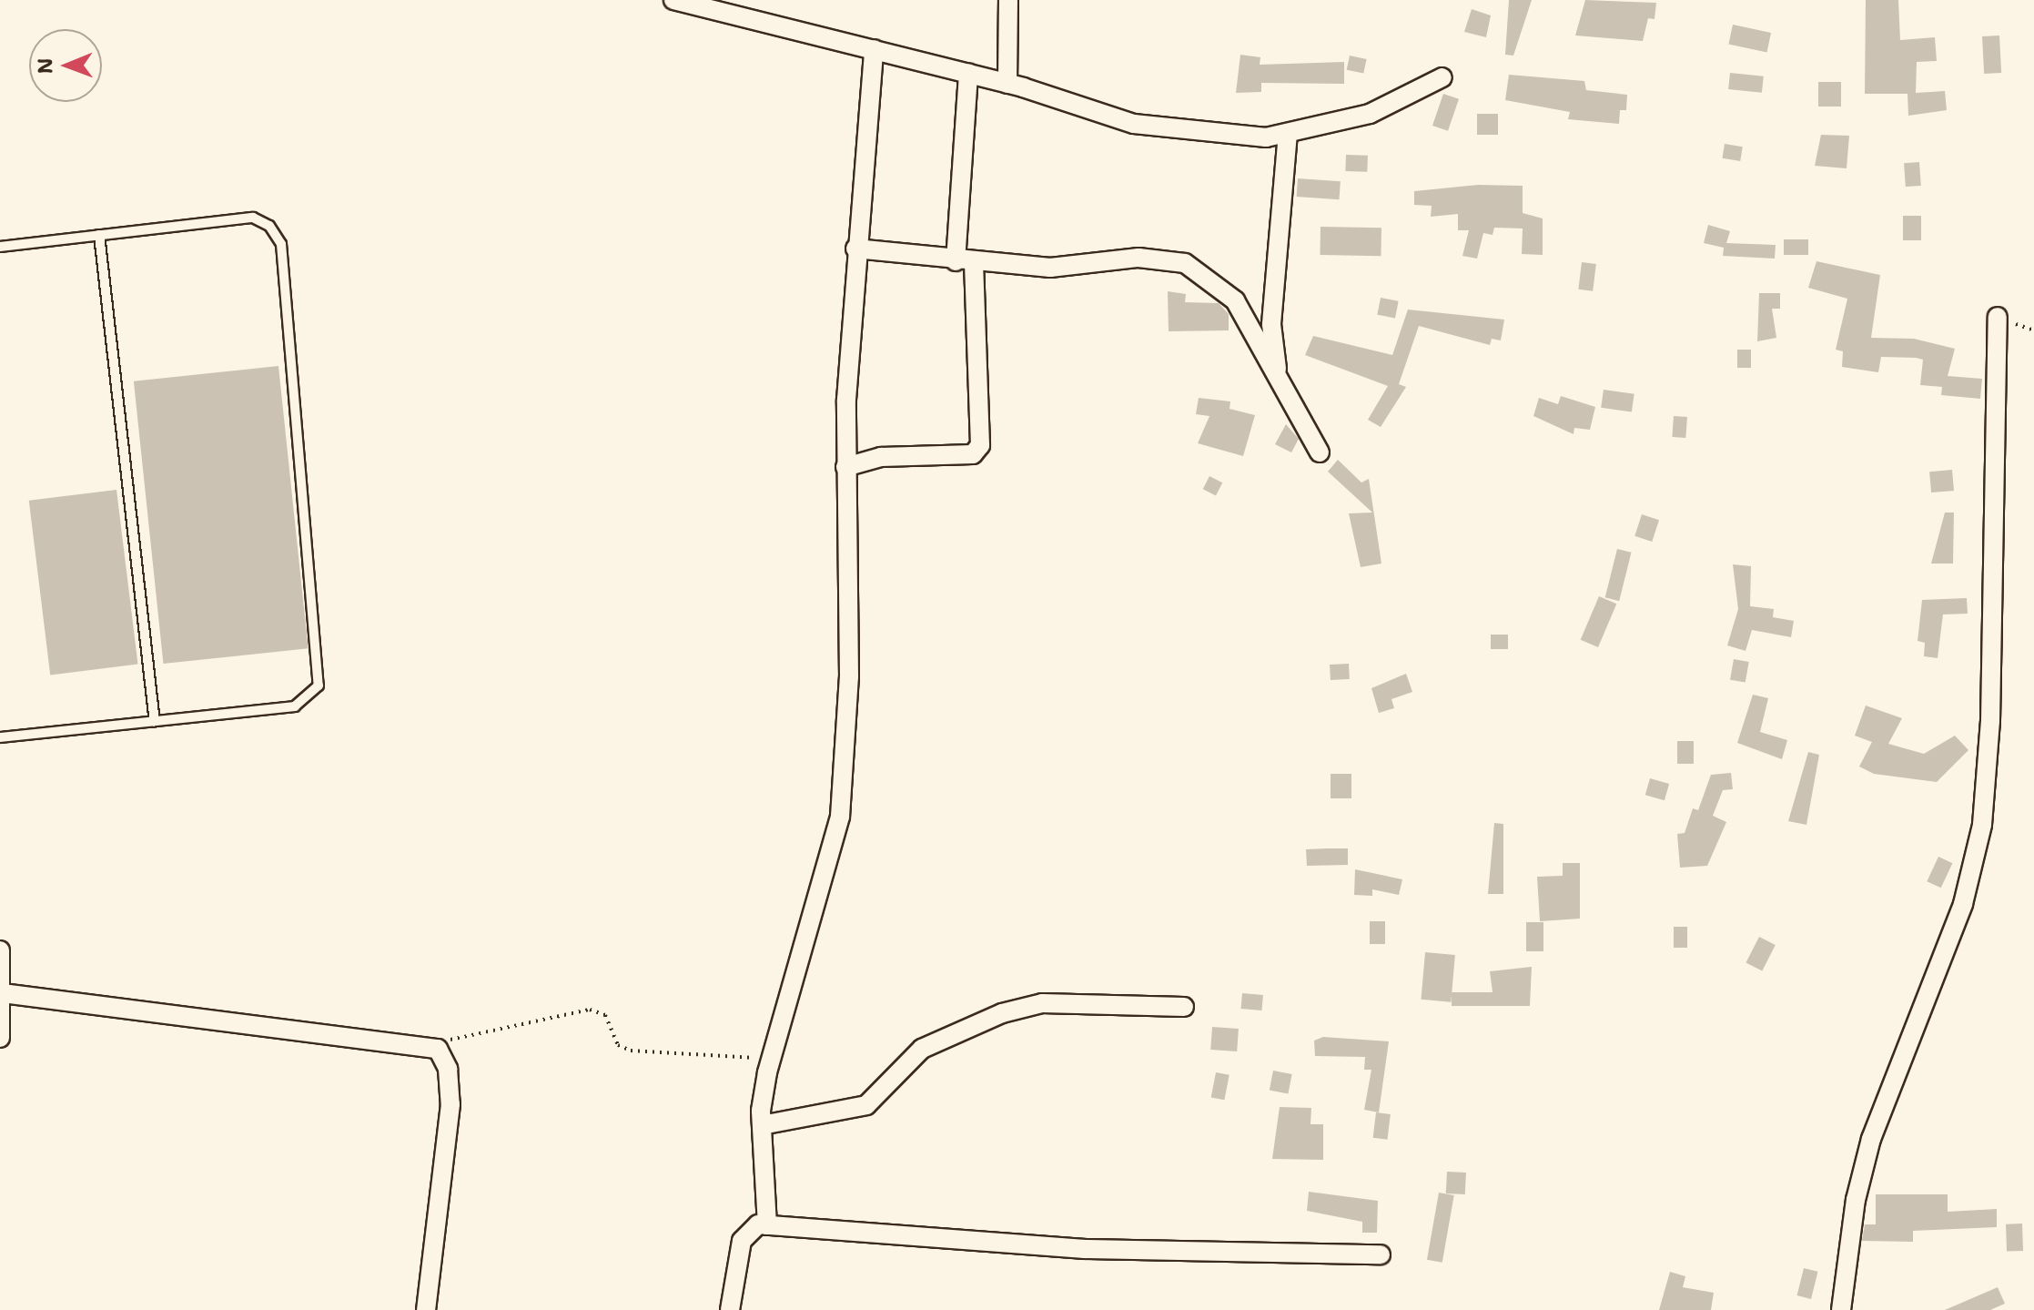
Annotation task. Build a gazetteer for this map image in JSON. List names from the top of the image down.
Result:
{
  "north": "left"
}
